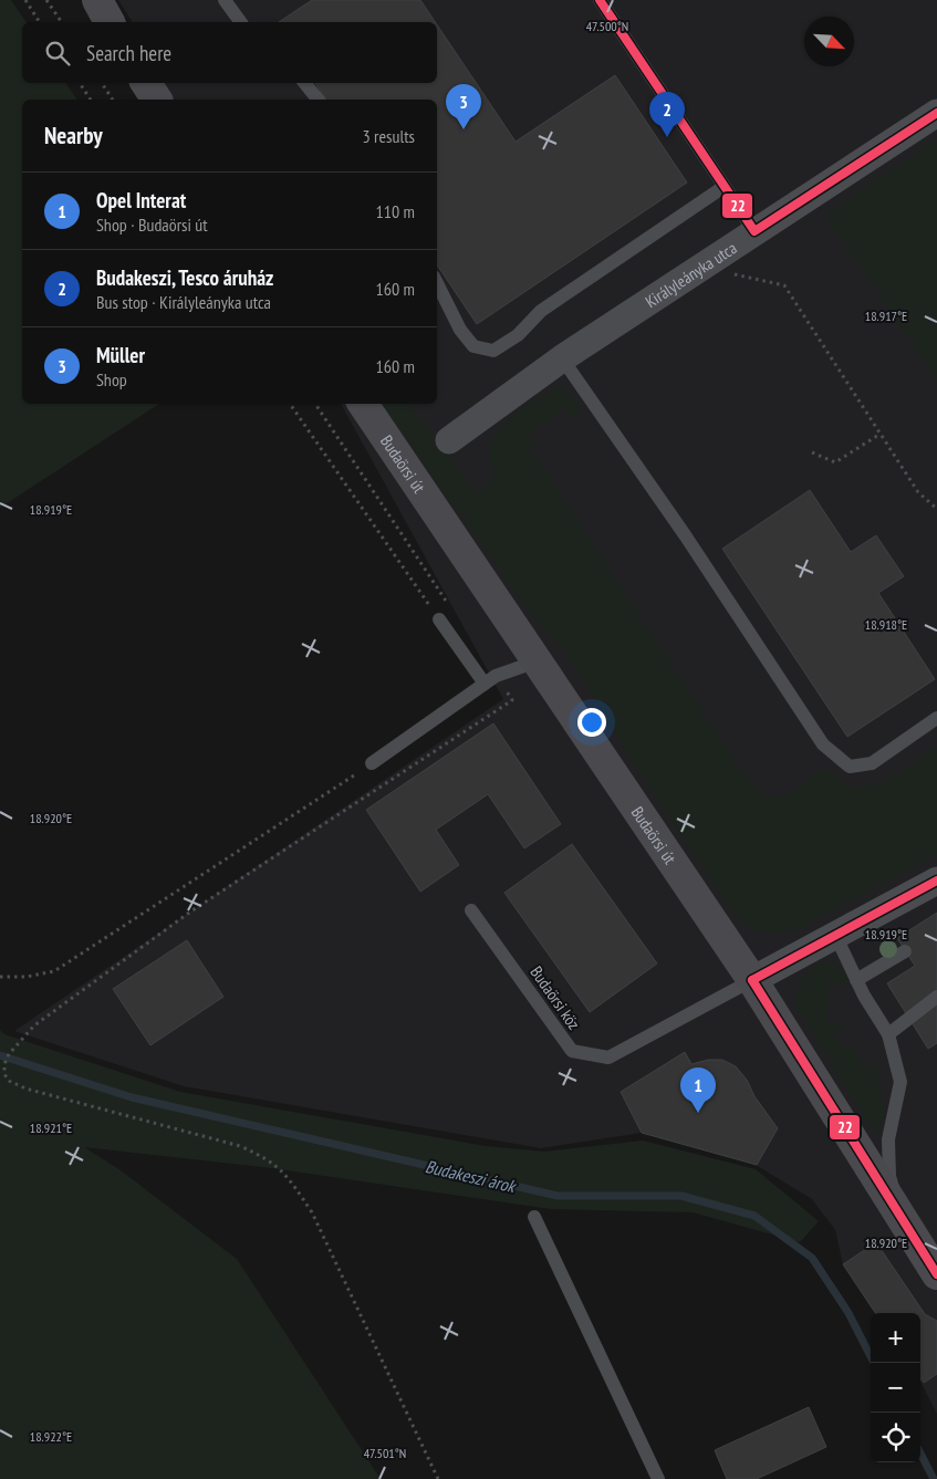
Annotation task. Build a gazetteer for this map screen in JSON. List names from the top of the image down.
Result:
{
  "streets": {
    "main road": ["Budaörsi út"],
    "street": ["Királyleányka utca"],
    "lane": ["Budaörsi köz"]
  },
  "crossings": [
    ["Budaörsi út", "Budaörsi köz"]
  ],
  "water": ["Budakeszi árok"],
  "lines": ["transit line 22"],
  "north": "bottom right",
  "page": {
    "search": "Search here",
    "pins": ["3", "2", "1"],
    "heading": ["Nearby", "3 results"],
    "list": [
      {
        "mark": "1",
        "name": "Opel Interat",
        "note": "Shop · Budaörsi út",
        "value": "110 m"
      },
      {
        "mark": "2",
        "name": "Budakeszi, Tesco áruház",
        "note": "Bus stop · Királyleányka utca",
        "value": "160 m"
      },
      {
        "mark": "3",
        "name": "Müller",
        "note": "Shop",
        "value": "160 m"
      }
    ],
    "map_buttons": ["+", "−"]
  },
  "coordinates": [
    "47.500°N",
    "18.917°E",
    "18.919°E",
    "18.918°E",
    "18.920°E",
    "18.921°E",
    "18.922°E",
    "47.501°N"
  ]
}
